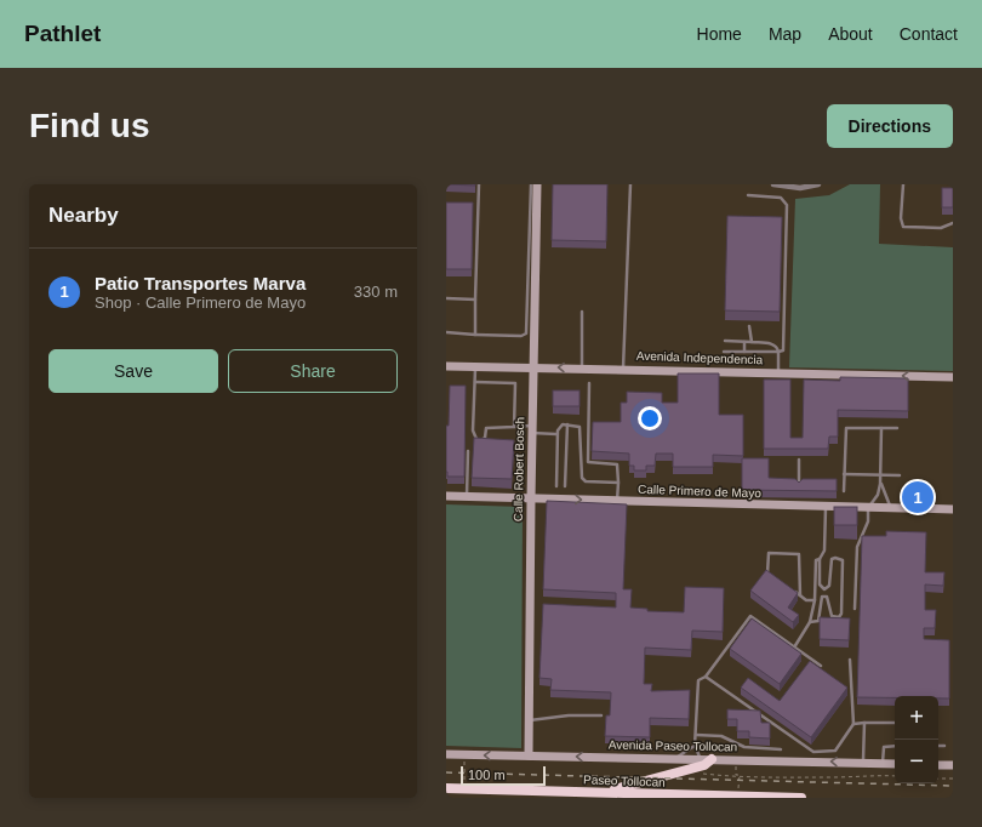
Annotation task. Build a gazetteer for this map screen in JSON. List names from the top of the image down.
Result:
{
  "streets": {
    "highway": ["Paseo Tollocan"],
    "main road": [
      "Avenida Independencia",
      "Calle Robert Bosch",
      "Calle Primero de Mayo",
      "Avenida Paseo Tollocan"
    ]
  },
  "crossings": [
    ["Avenida Independencia", "Calle Robert Bosch"],
    ["Calle Robert Bosch", "Calle Primero de Mayo"],
    ["Calle Robert Bosch", "Avenida Paseo Tollocan"]
  ],
  "one_way": ["Avenida Independencia", "Avenida Paseo Tollocan"],
  "scale_bar": "100 m",
  "page": {
    "header": "Pathlet",
    "nav": [
      "Home",
      "Map",
      "About",
      "Contact"
    ],
    "buttons": [
      "Directions",
      ["Save", "Share"]
    ],
    "title": "Find us",
    "heading": "Nearby",
    "list": [
      {
        "mark": "1",
        "name": "Patio Transportes Marva",
        "note": "Shop · Calle Primero de Mayo",
        "value": "330 m"
      }
    ],
    "pins": "1",
    "map_buttons": ["+", "−"],
    "scale": "100 m"
  }
}
